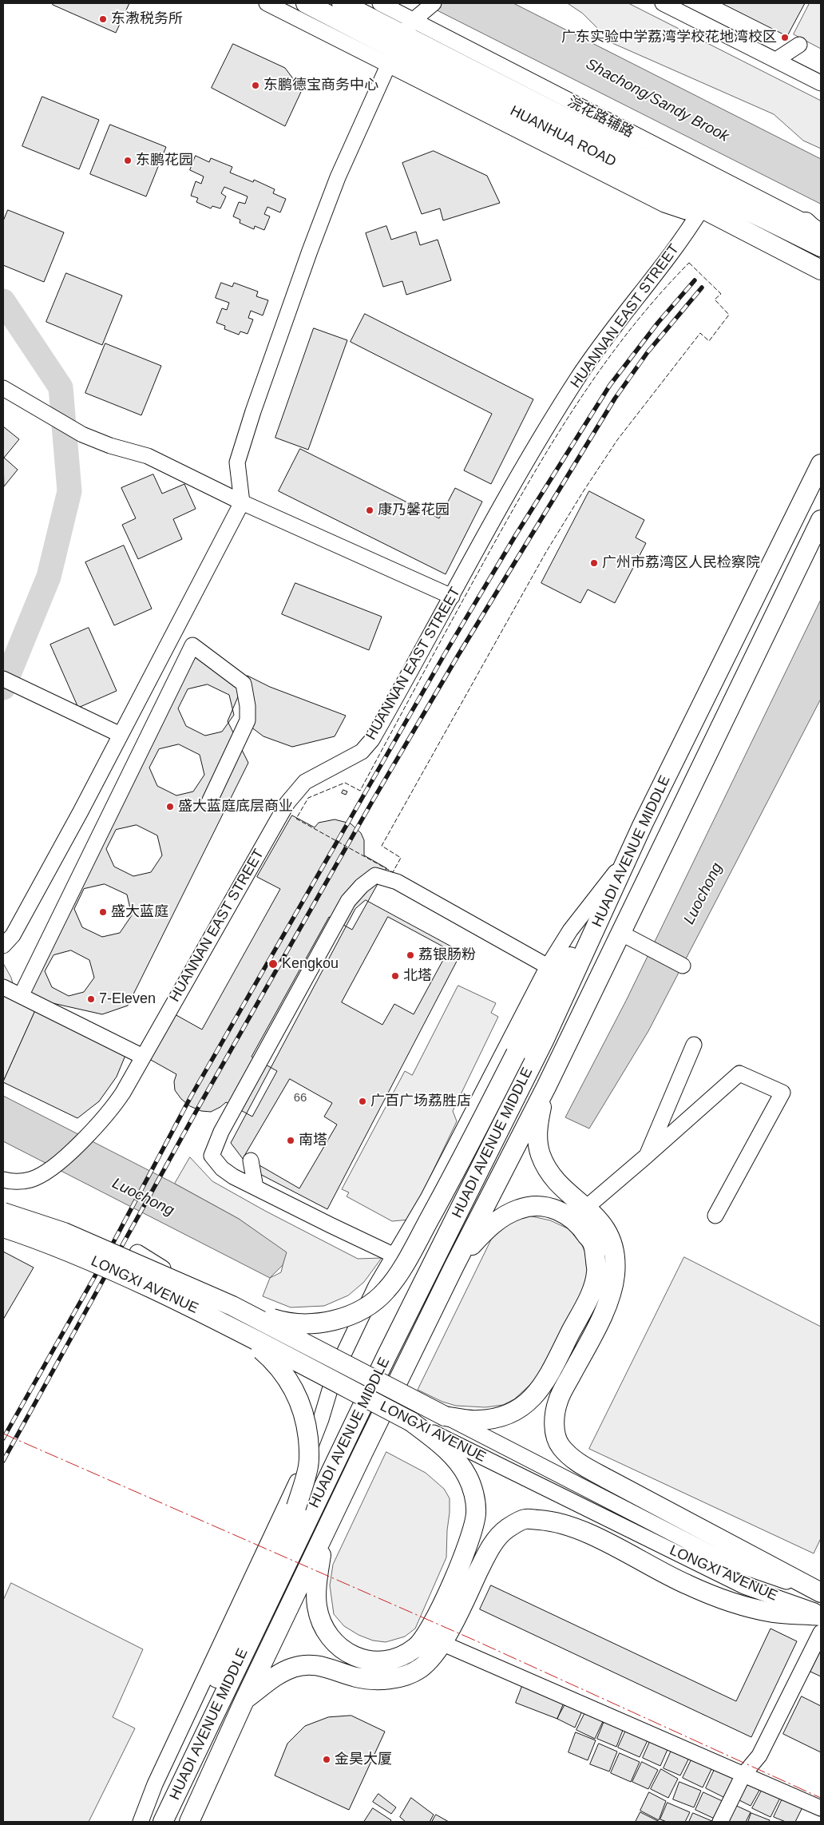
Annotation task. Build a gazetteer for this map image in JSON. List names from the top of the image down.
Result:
{
  "streets": {
    "main road": ["HUANHUA ROAD", "HUADI AVENUE MIDDLE", "LONGXI AVENUE"],
    "street": ["浣花路辅路", "HUANNAN EAST STREET"]
  },
  "crossings": [
    ["浣花路辅路", "HUANHUA ROAD"],
    ["HUANHUA ROAD", "HUANNAN EAST STREET"]
  ],
  "water": ["Shachong/Sandy Brook", "Luochong"],
  "places": [
    "东漖税务所",
    "广东实验中学荔湾学校花地湾校区",
    "东鹏德宝商务中心",
    "东鹏花园",
    "康乃馨花园",
    "广州市荔湾区人民检察院",
    "盛大蓝庭底层商业",
    "盛大蓝庭",
    "荔银肠粉",
    "Kengkou",
    "北塔",
    "7-Eleven",
    "广百广场荔胜店",
    "南塔",
    "金昊大厦"
  ],
  "house_numbers": ["66"]
}
